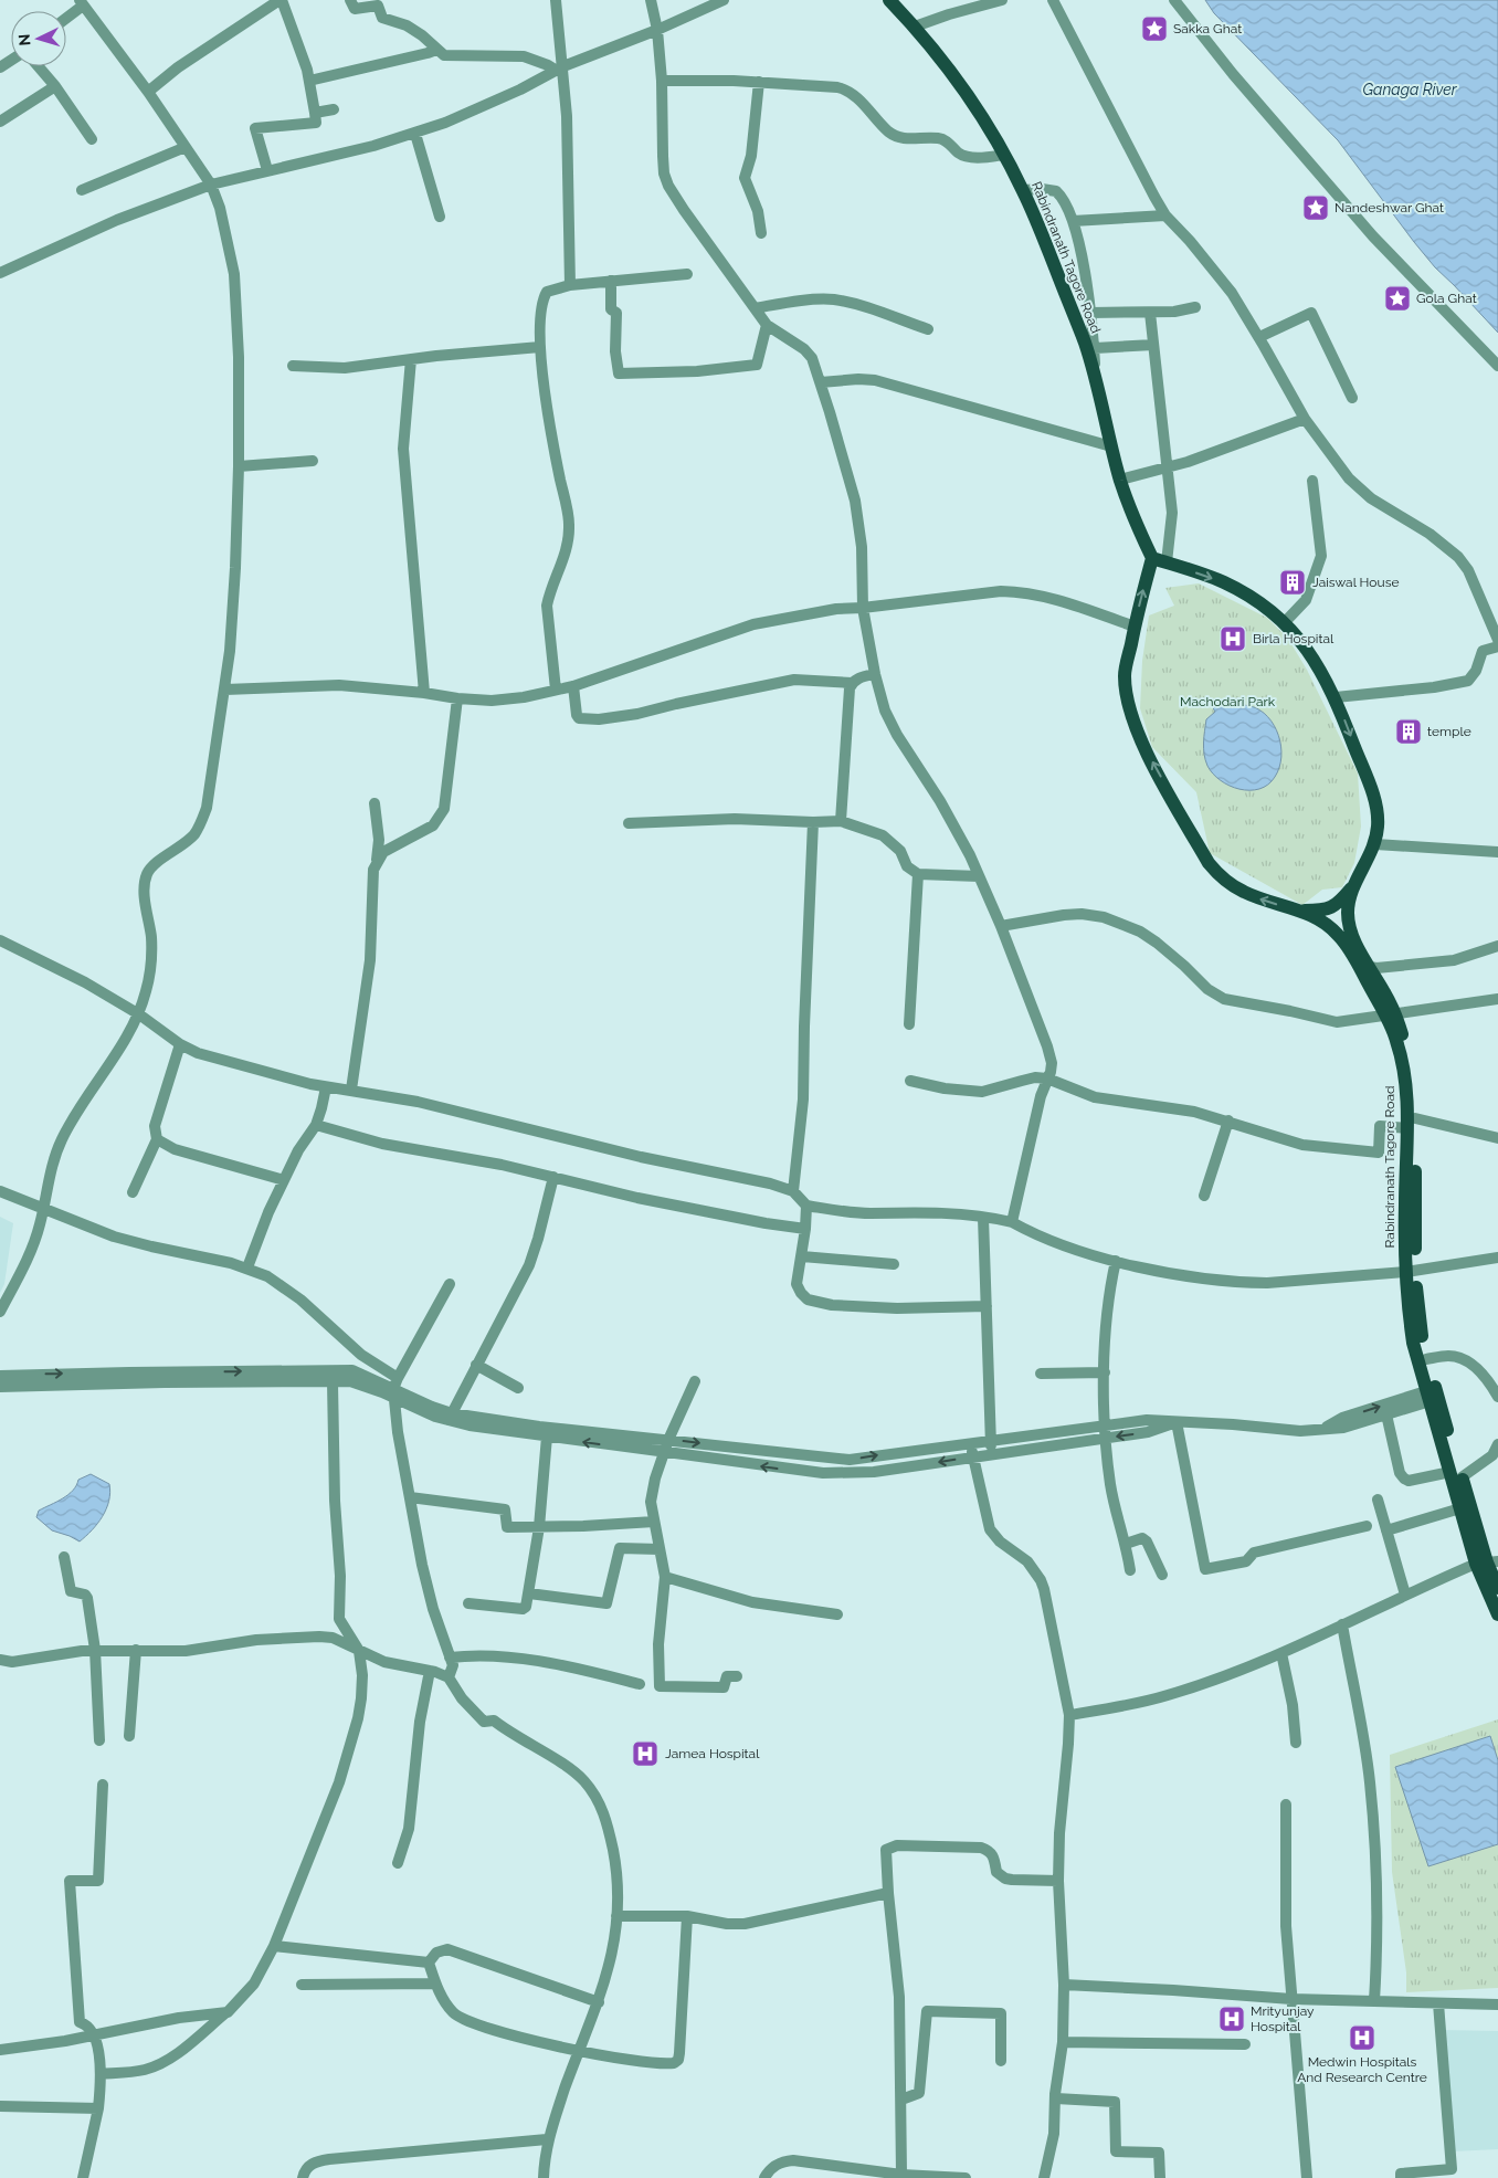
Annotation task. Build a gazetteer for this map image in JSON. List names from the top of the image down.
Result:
{
  "streets": {
    "main road": ["Rabindranath Tagore Road"]
  },
  "water": ["Ganaga River"],
  "parks": ["Machodari Park"],
  "places": {
    "place": ["Sakka Ghat", "Nandeshwar Ghat", "Gola Ghat"],
    "building": ["Jaiswal House", "temple"],
    "hospital": [
      "Birla Hospital",
      "Jamea Hospital",
      "Mrityunjay Hospital",
      "Medwin Hospitals And Research Centre"
    ]
  },
  "north": "left"
}
